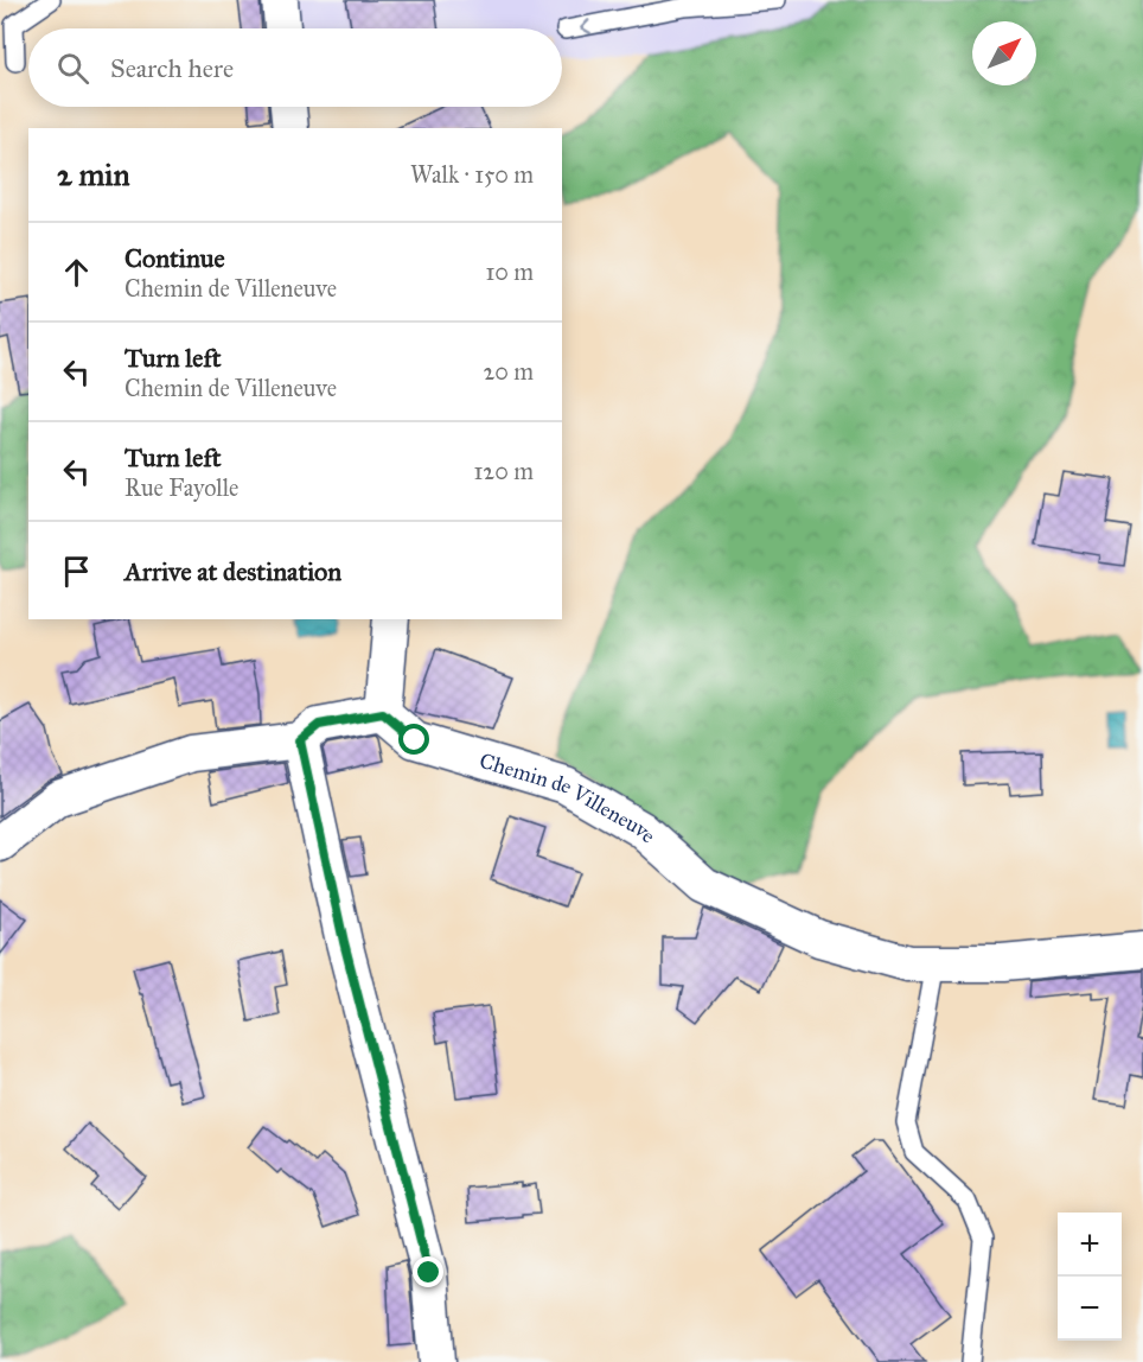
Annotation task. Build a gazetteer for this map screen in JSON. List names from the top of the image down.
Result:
{
  "streets": {
    "street": ["Chemin de Villeneuve"]
  },
  "north": "top right",
  "page": {
    "search": "Search here",
    "heading": ["2 min", "Walk · 150 m"],
    "list": [
      ["Continue", "Chemin de Villeneuve", "10 m"],
      ["Turn left", "Chemin de Villeneuve", "20 m"],
      ["Turn left", "Rue Fayolle", "120 m"],
      "Arrive at destination"
    ],
    "map_buttons": ["+", "−"]
  }
}
